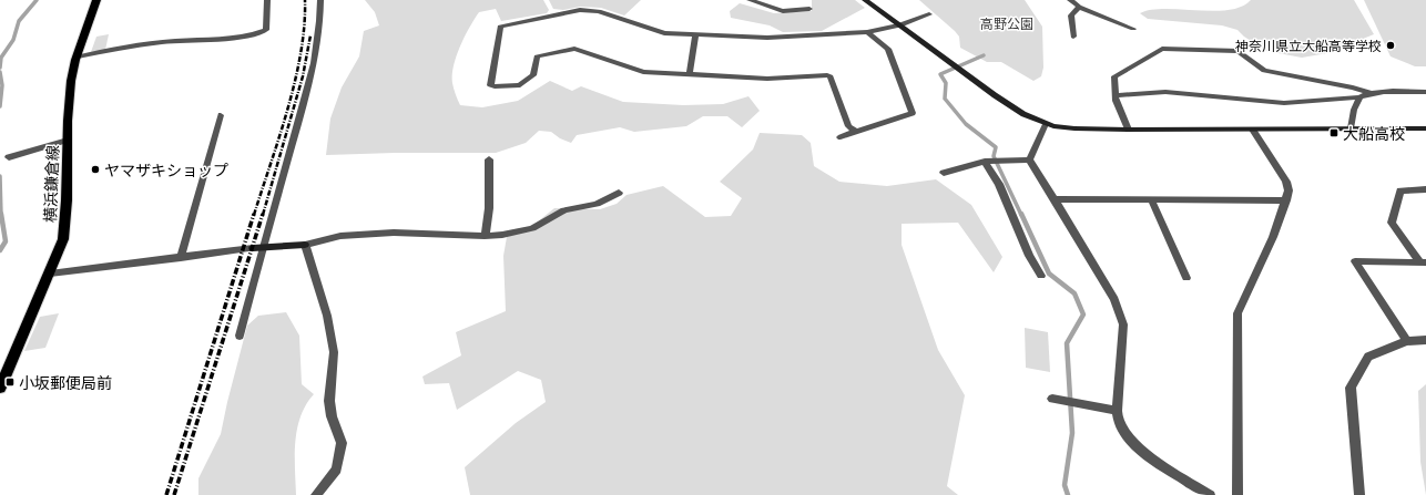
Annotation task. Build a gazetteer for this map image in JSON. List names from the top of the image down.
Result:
{
  "streets": {
    "main road": ["横浜鎌倉線"]
  },
  "parks": ["高野公園"],
  "places": {
    "other": ["神奈川県立大船高等学校", "ヤマザキショップ"],
    "transit": ["大船高校", "小坂郵便局前"]
  }
}
